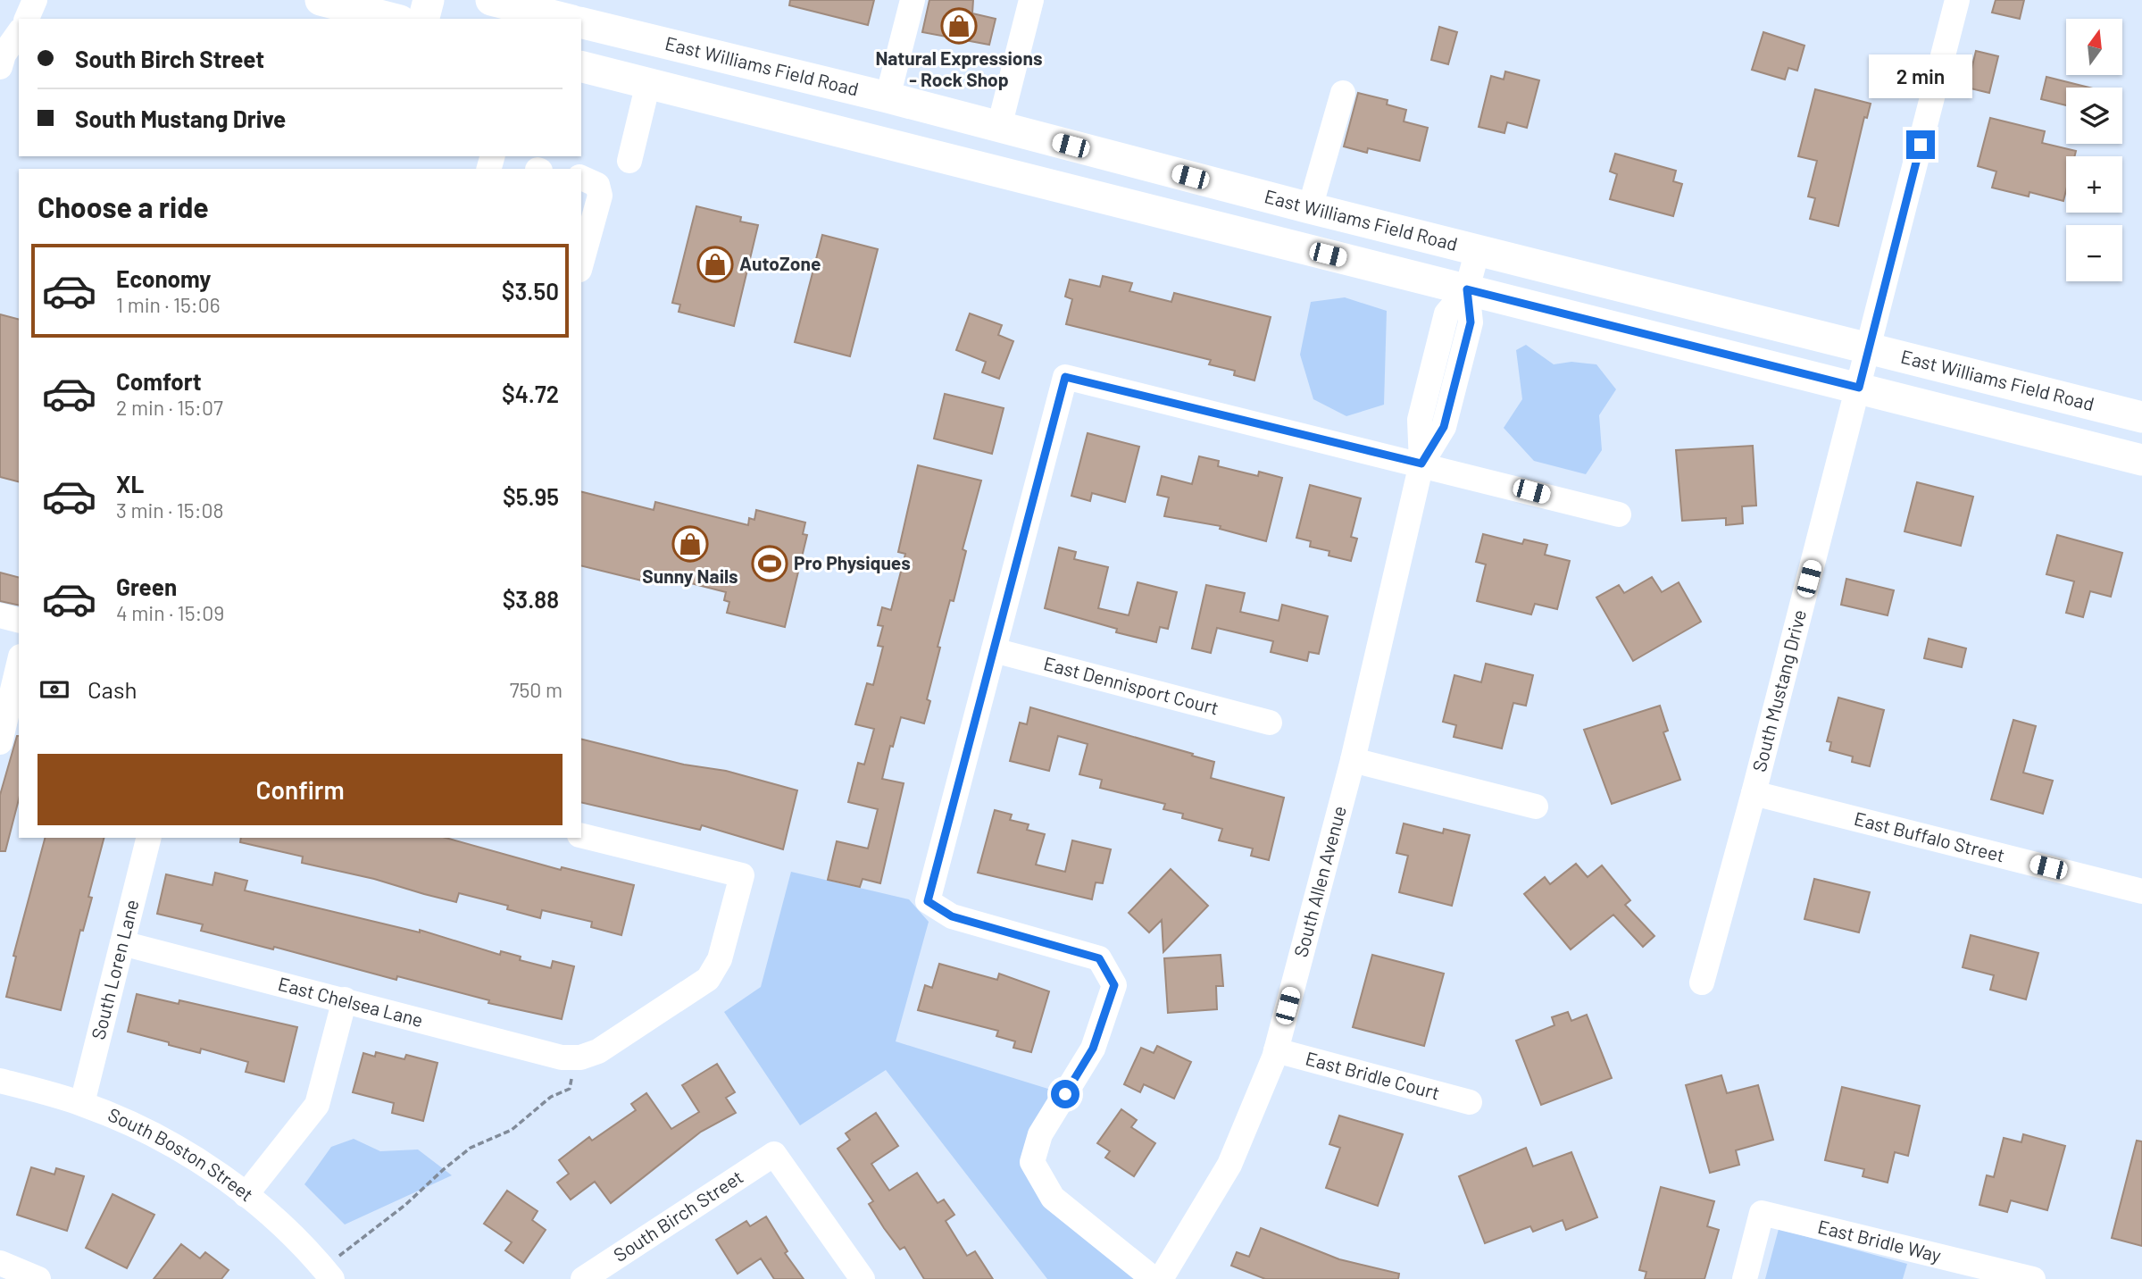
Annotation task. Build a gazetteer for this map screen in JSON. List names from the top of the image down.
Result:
{
  "streets": {
    "main road": ["East Williams Field Road"],
    "street": [
      "East Dennisport Court",
      "South Mustang Drive",
      "East Buffalo Street",
      "South Allen Avenue",
      "South Loren Lane",
      "East Chelsea Lane",
      "East Bridle Court",
      "South Boston Street",
      "South Birch Street",
      "East Bridle Way"
    ]
  },
  "crossings": [
    ["East Williams Field Road", "South Mustang Drive"],
    ["East Williams Field Road", "South Allen Avenue"],
    ["South Mustang Drive", "East Buffalo Street"],
    ["South Allen Avenue", "East Bridle Court"],
    ["South Loren Lane", "East Chelsea Lane"],
    ["South Loren Lane", "South Boston Street"]
  ],
  "places": {
    "shop": ["Natural Expressions - Rock Shop", "AutoZone", "Sunny Nails"],
    "sports": ["Pro Physiques"]
  },
  "north": "top",
  "page": {
    "map_buttons": ["+", "−"],
    "banner": ["South Birch Street", "South Mustang Drive"],
    "bubble": "2 min",
    "heading": "Choose a ride",
    "list": [
      {
        "name": "Economy",
        "note": "1 min · 15:06",
        "value": "$3.50"
      },
      {
        "name": "Comfort",
        "note": "2 min · 15:07",
        "value": "$4.72"
      },
      {
        "name": "XL",
        "note": "3 min · 15:08",
        "value": "$5.95"
      },
      {
        "name": "Green",
        "note": "4 min · 15:09",
        "value": "$3.88"
      }
    ],
    "pay": ["Cash", "750 m"],
    "buttons": "Confirm"
  }
}
